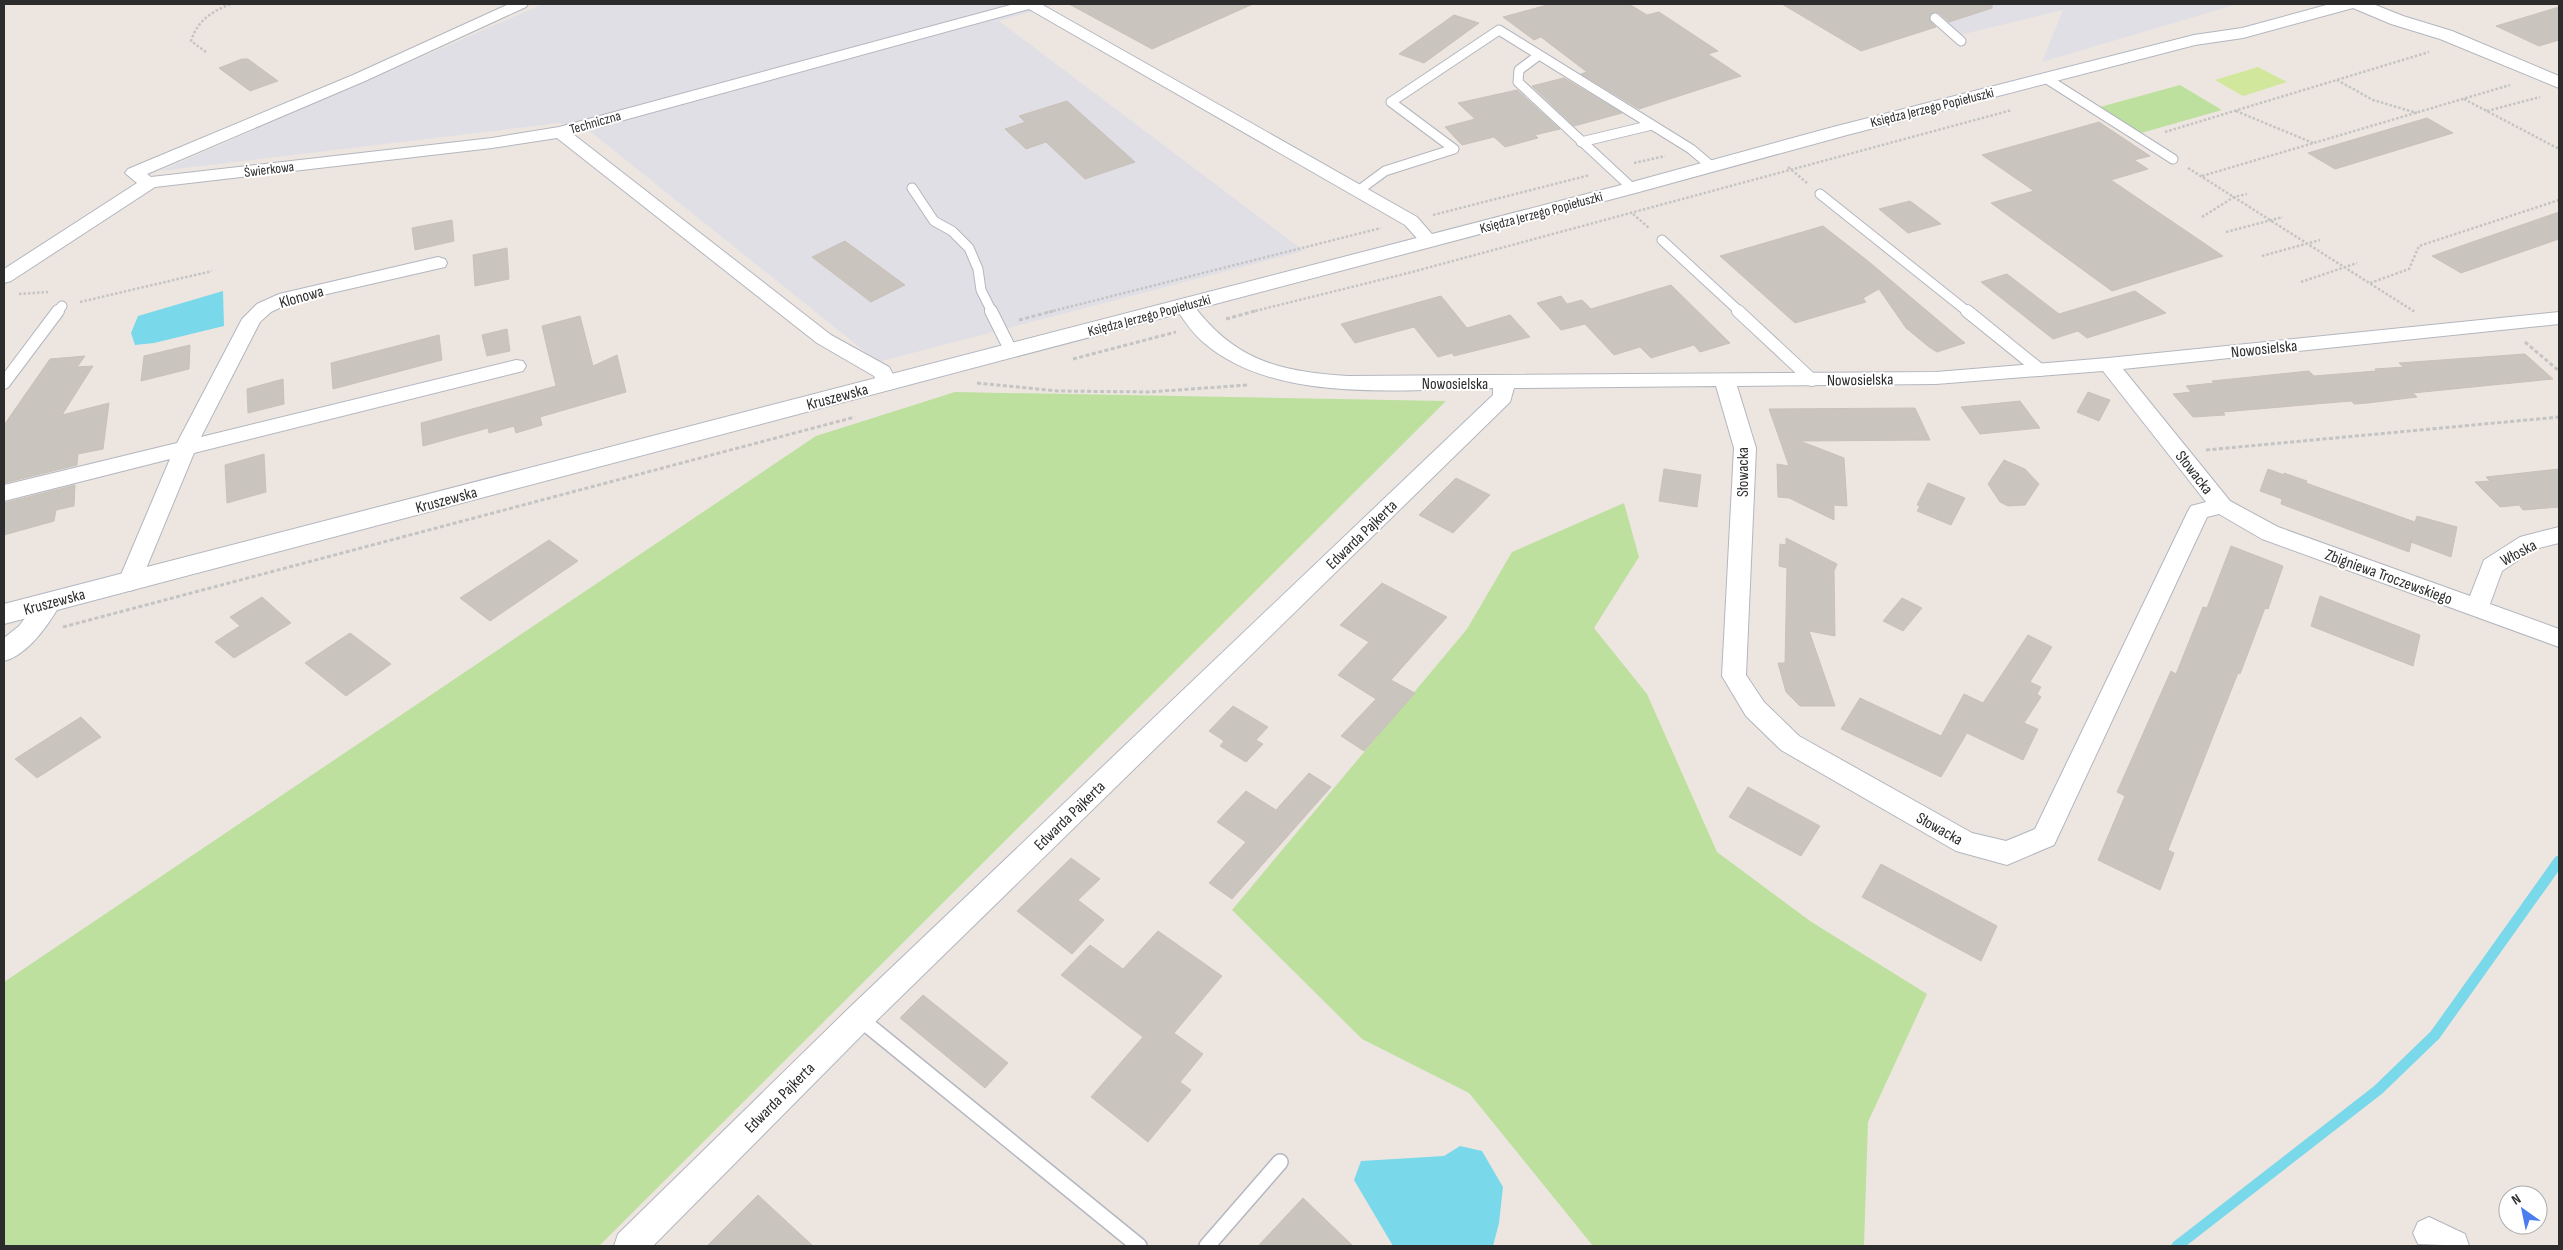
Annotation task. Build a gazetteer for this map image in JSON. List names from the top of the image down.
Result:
{
  "streets": {
    "street": [
      "Księdza Jerzego Popiełuszki",
      "Techniczna",
      "Świerkowa",
      "Klonowa",
      "Nowosielska",
      "Kruszewska",
      "Słowacka",
      "Edwarda Pajkerta",
      "Włoska",
      "Zbigniewa Troczewskiego"
    ]
  },
  "crossings": [
    ["Księdza Jerzego Popiełuszki", "Techniczna"],
    ["Księdza Jerzego Popiełuszki", "Nowosielska"],
    ["Księdza Jerzego Popiełuszki", "Kruszewska"],
    ["Techniczna", "Świerkowa"],
    ["Techniczna", "Kruszewska"],
    ["Klonowa", "Kruszewska"],
    ["Nowosielska", "Słowacka"],
    ["Nowosielska", "Edwarda Pajkerta"],
    ["Słowacka", "Zbigniewa Troczewskiego"],
    ["Włoska", "Zbigniewa Troczewskiego"]
  ],
  "north": "top left"
}
